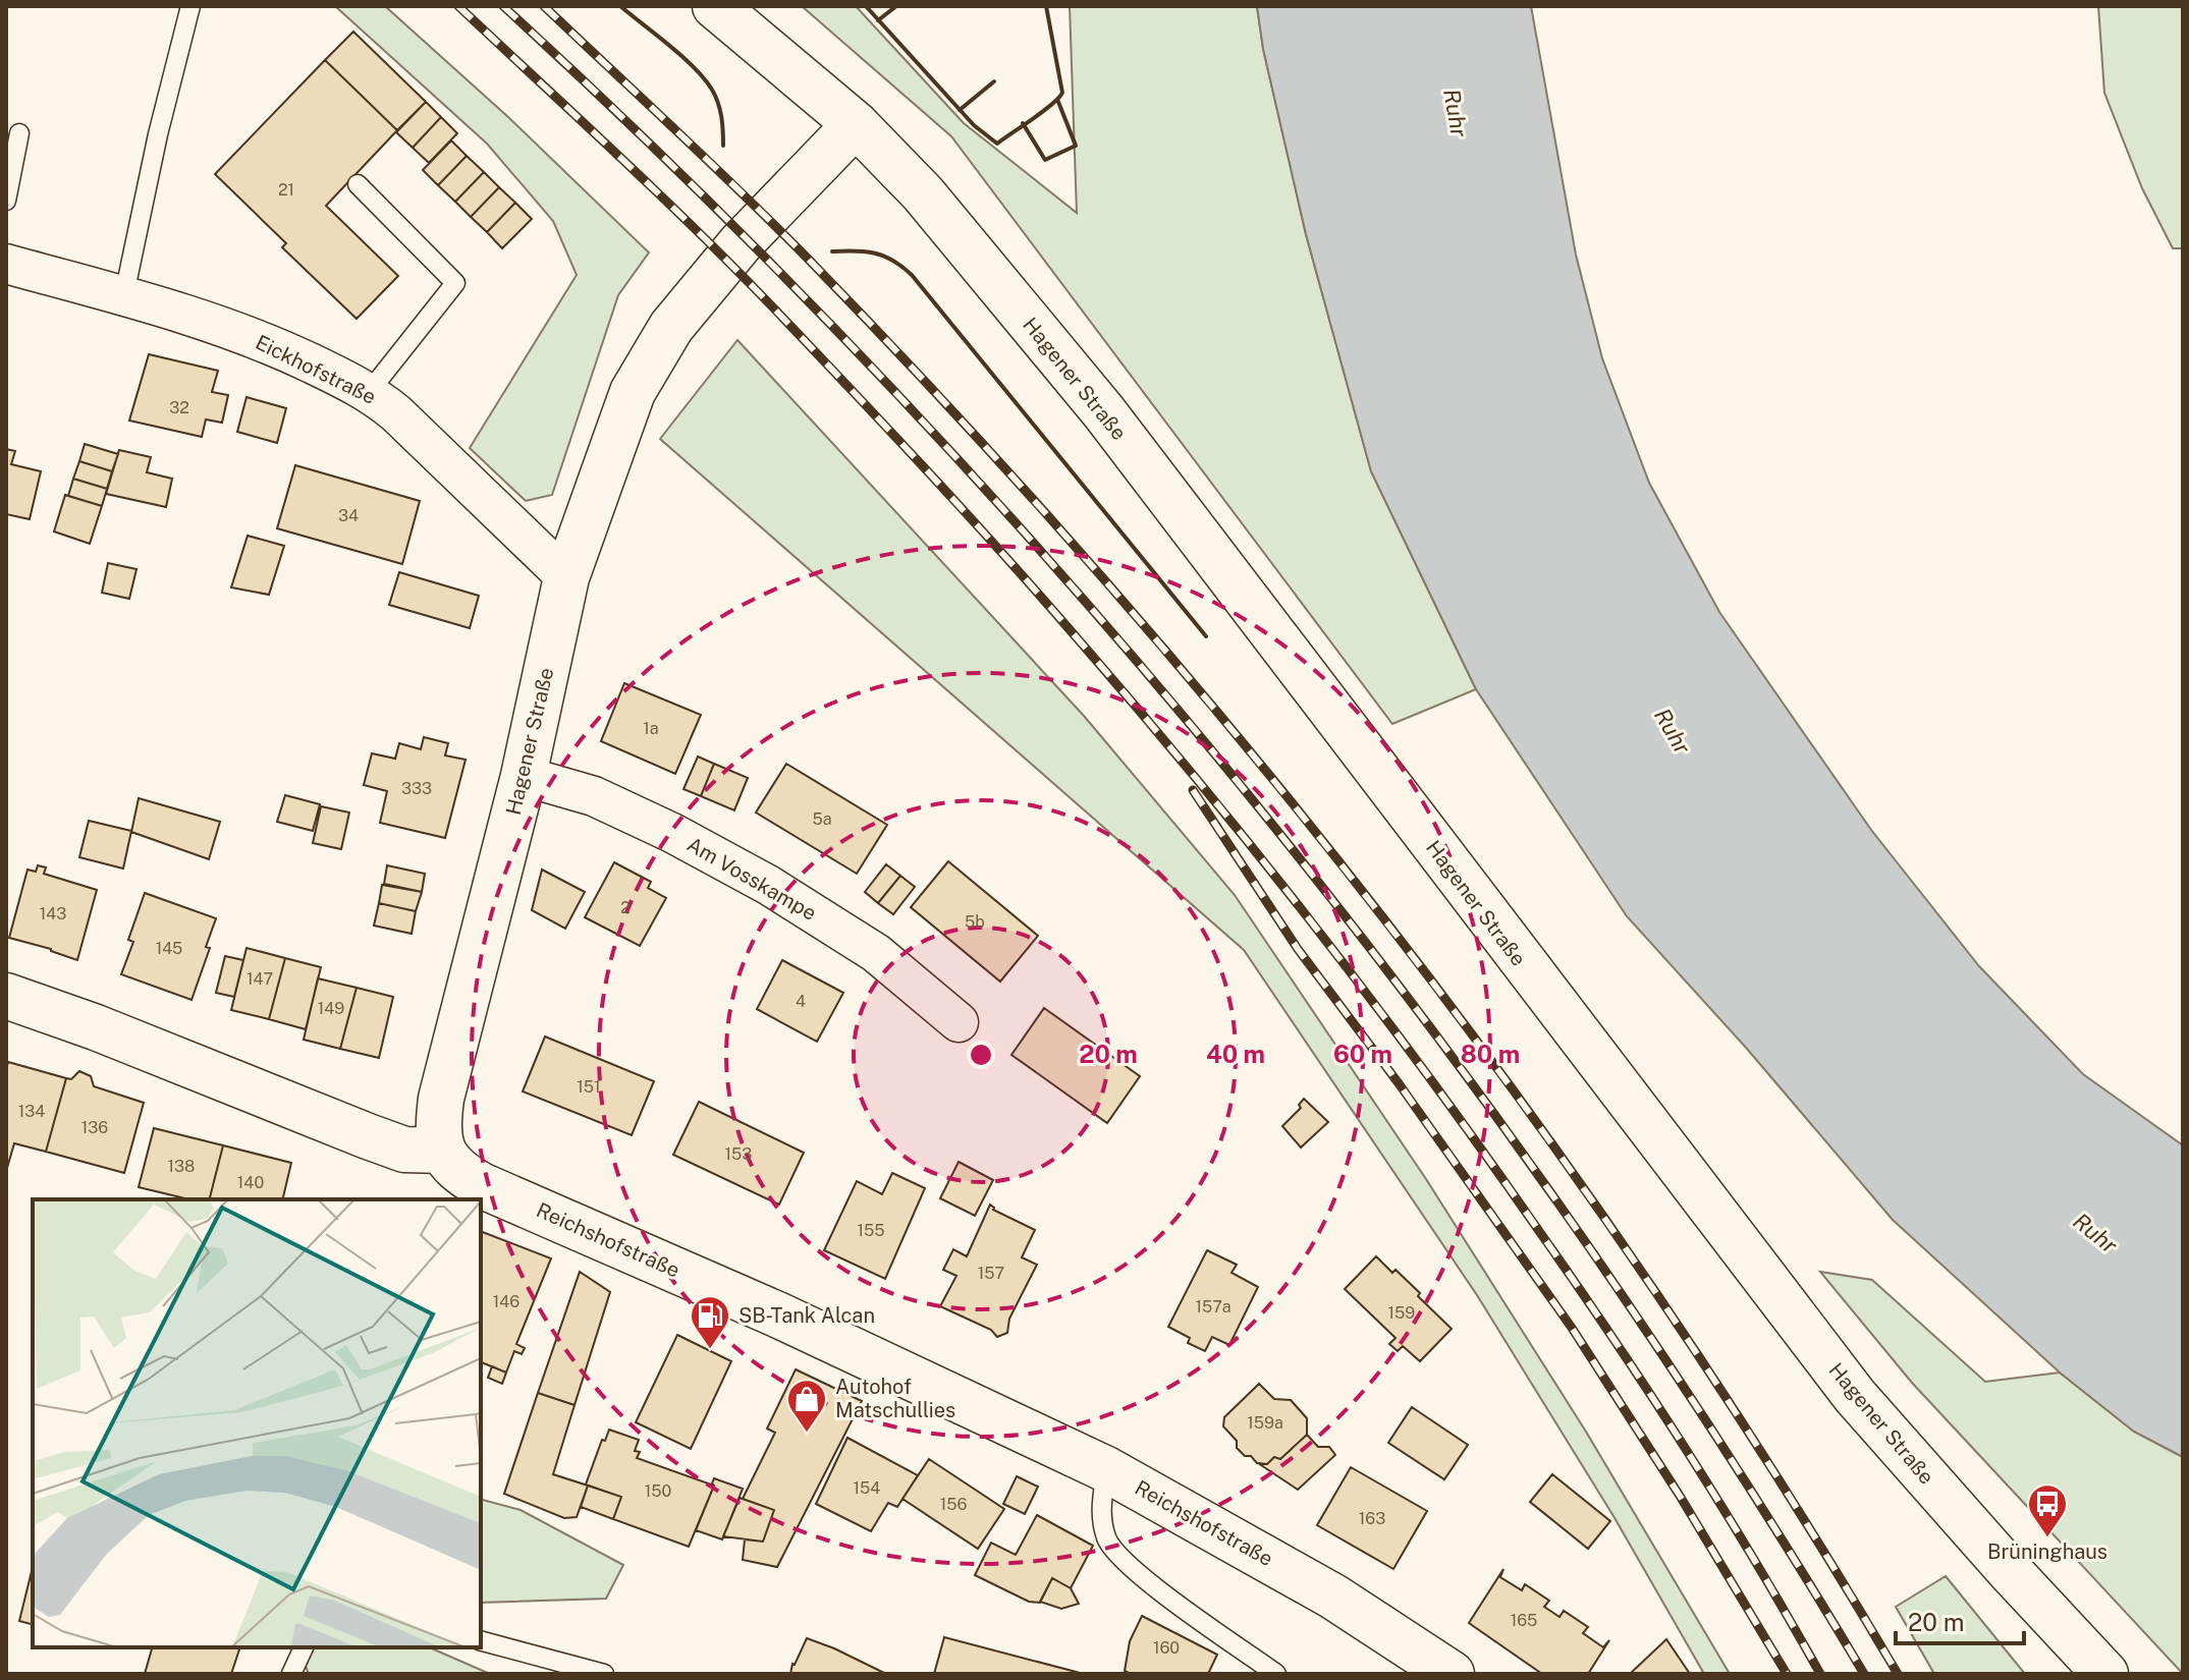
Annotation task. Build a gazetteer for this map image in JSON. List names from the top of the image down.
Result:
{
  "streets": {
    "street": [
      "Eickhofstraße",
      "Hagener Straße",
      "Am Vosskampe",
      "Reichshofstraße"
    ]
  },
  "crossings": [
    ["Eickhofstraße", "Hagener Straße"],
    ["Hagener Straße", "Am Vosskampe"],
    ["Hagener Straße", "Reichshofstraße"]
  ],
  "water": ["Ruhr"],
  "places": {
    "fuel station": ["SB-Tank Alcan"],
    "shop": ["Autohof Matschullies"],
    "bus stop": ["Brüninghaus"]
  },
  "house_numbers": [
    "21",
    "32",
    "34",
    "1a",
    "333",
    "5a",
    "2",
    "143",
    "5b",
    "145",
    "147",
    "4",
    "149",
    "151",
    "134",
    "136",
    "153",
    "138",
    "140",
    "155",
    "157",
    "146",
    "157a",
    "159",
    "159a",
    "154",
    "150",
    "156",
    "163",
    "165",
    "160"
  ],
  "scale_bar": "20 m",
  "rings": [
    "20 m",
    "40 m",
    "60 m",
    "80 m"
  ]
}
